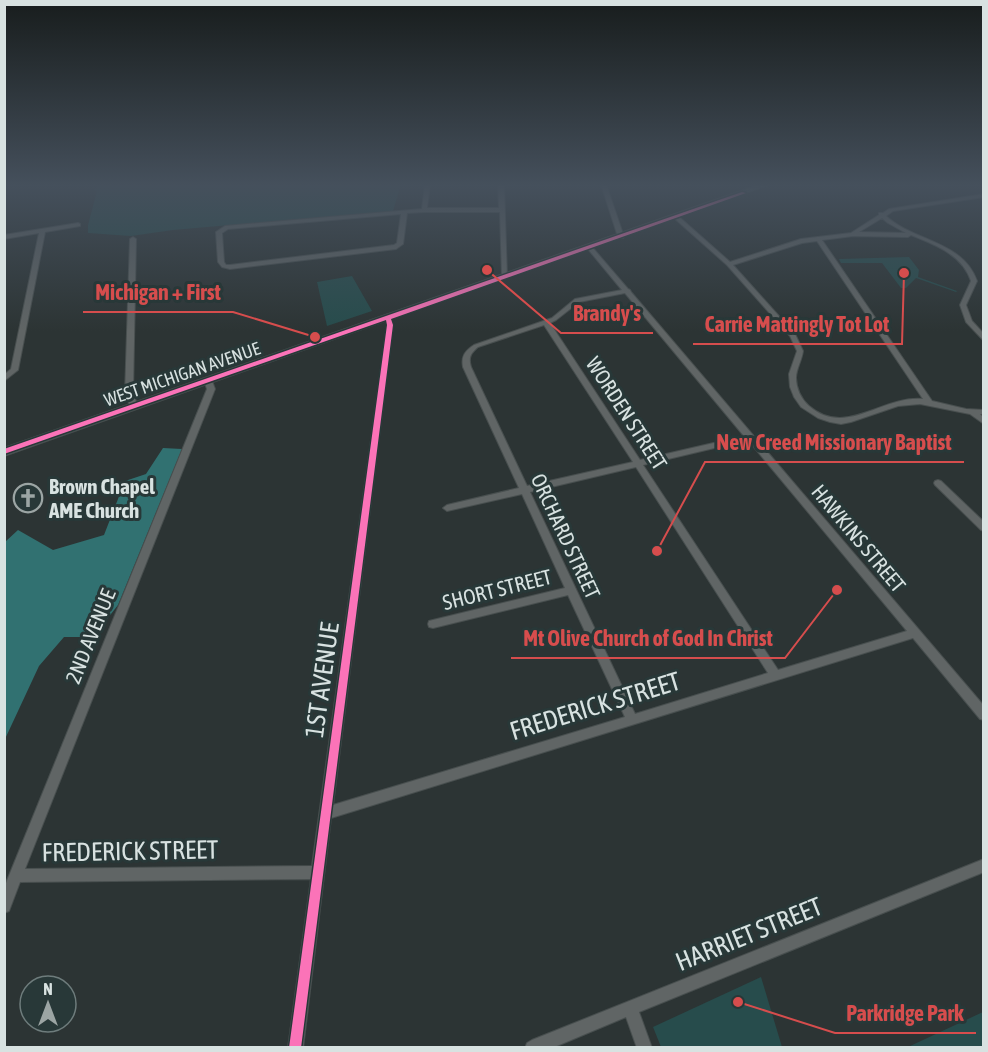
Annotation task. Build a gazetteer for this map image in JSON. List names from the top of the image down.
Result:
{
  "streets": {
    "main road": ["WEST MICHIGAN AVENUE"],
    "street": [
      "WORDEN STREET",
      "ORCHARD STREET",
      "HAWKINS STREET",
      "SHORT STREET",
      "2ND AVENUE",
      "1ST AVENUE",
      "FREDERICK STREET",
      "HARRIET STREET"
    ]
  },
  "crossings": [
    ["WEST MICHIGAN AVENUE", "HAWKINS STREET"],
    ["WEST MICHIGAN AVENUE", "2ND AVENUE"],
    ["WEST MICHIGAN AVENUE", "1ST AVENUE"],
    ["WORDEN STREET", "ORCHARD STREET"],
    ["WORDEN STREET", "FREDERICK STREET"],
    ["ORCHARD STREET", "SHORT STREET"],
    ["ORCHARD STREET", "FREDERICK STREET"],
    ["HAWKINS STREET", "FREDERICK STREET"],
    ["2ND AVENUE", "FREDERICK STREET"],
    ["1ST AVENUE", "FREDERICK STREET"]
  ],
  "places": {
    "other": [
      "Brandy's",
      "Carrie Mattingly Tot Lot",
      "Michigan + First",
      "New Creed Missionary Baptist",
      "Mt Olive Church of God In Christ",
      "Parkridge Park"
    ],
    "church": ["Brown Chapel AME Church"]
  },
  "north": "top"
}
